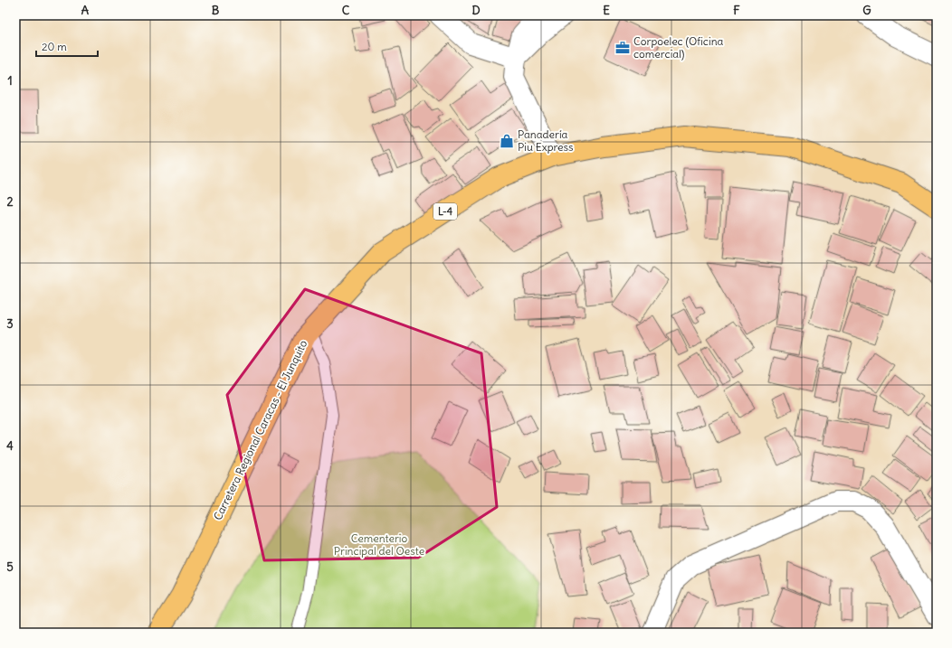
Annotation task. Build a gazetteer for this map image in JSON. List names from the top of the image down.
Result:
{
  "streets": {
    "main road": ["L-4", "Carretera Regional Caracas - El Junquito"]
  },
  "parks": ["Cementerio Principal del Oeste"],
  "places": {
    "office": ["Corpoelec (Oficina comercial)"],
    "shop": ["Panadería Piu Express"]
  },
  "scale_bar": "20 m",
  "grid": {
    "columns": [
      "A",
      "B",
      "C",
      "D",
      "E",
      "F",
      "G"
    ],
    "rows": [
      "1",
      "2",
      "3",
      "4",
      "5"
    ]
  }
}
